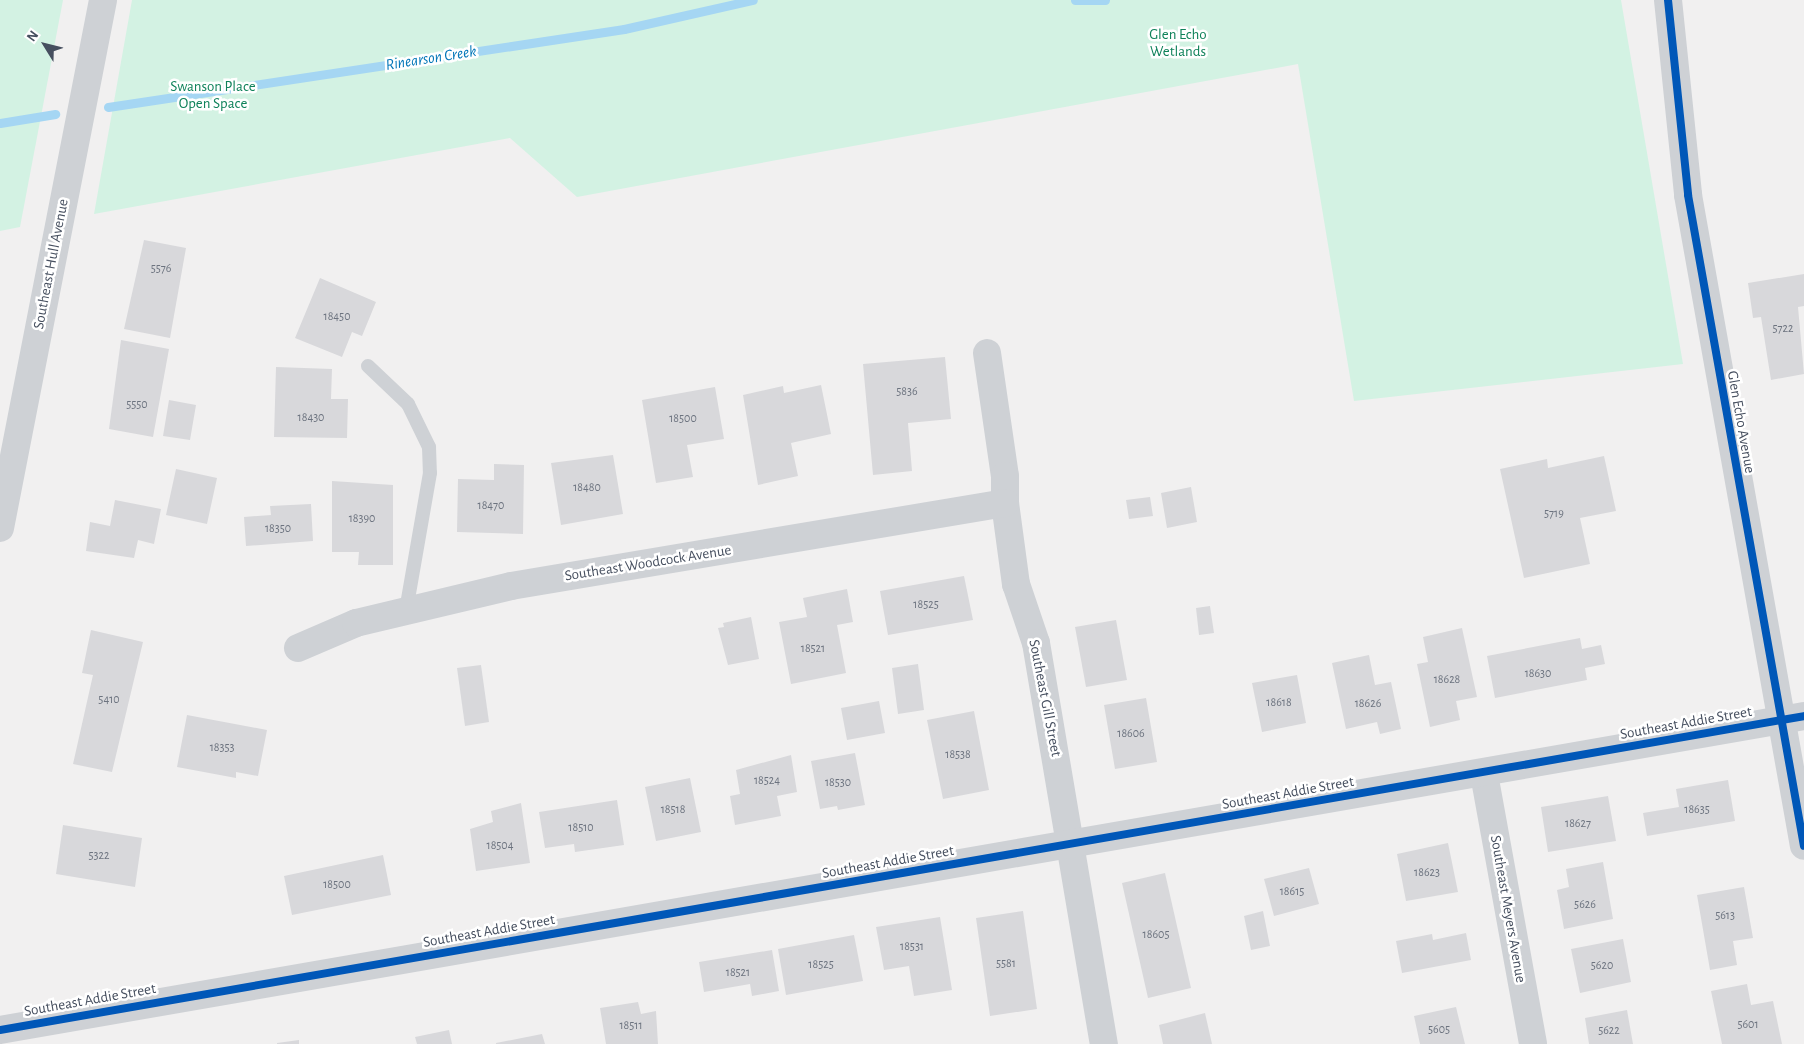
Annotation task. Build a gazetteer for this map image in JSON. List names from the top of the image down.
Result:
{
  "streets": {
    "street": [
      "Southeast Hull Avenue",
      "Glen Echo Avenue",
      "Southeast Woodcock Avenue",
      "Southeast Gill Street",
      "Southeast Addie Street",
      "Southeast Meyers Avenue"
    ]
  },
  "crossings": [
    ["Glen Echo Avenue", "Southeast Addie Street"],
    ["Southeast Woodcock Avenue", "Southeast Gill Street"],
    ["Southeast Gill Street", "Southeast Addie Street"],
    ["Southeast Addie Street", "Southeast Meyers Avenue"]
  ],
  "water": ["Rinearson Creek"],
  "parks": ["Glen Echo Wetlands", "Swanson Place Open Space"],
  "house_numbers": [
    "5576",
    "18450",
    "5722",
    "5836",
    "5550",
    "18430",
    "18500",
    "18480",
    "18470",
    "5719",
    "18390",
    "18350",
    "18525",
    "18521",
    "18630",
    "18628",
    "5410",
    "18618",
    "18626",
    "18606",
    "18353",
    "18538",
    "18524",
    "18530",
    "18518",
    "18635",
    "18627",
    "18510",
    "18504",
    "5322",
    "18623",
    "18500",
    "18615",
    "5626",
    "5613",
    "18605",
    "18531",
    "5581",
    "18525",
    "5620",
    "18521",
    "5601",
    "18511",
    "5605",
    "5622"
  ],
  "north": "top left"
}
